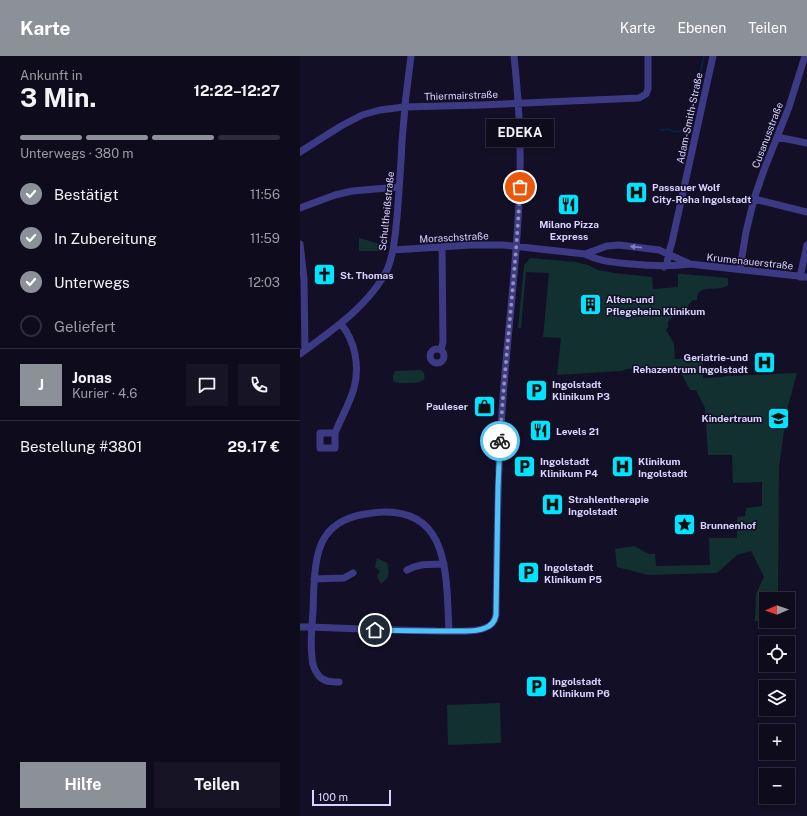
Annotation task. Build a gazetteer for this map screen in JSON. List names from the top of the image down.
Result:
{
  "streets": {
    "street": [
      "Thiermairstraße",
      "Adam-Smith-Straße",
      "Cusanusstraße",
      "Schultheißstraße",
      "Moraschstraße",
      "Krumenauerstraße"
    ]
  },
  "crossings": [
    ["Thiermairstraße", "Schultheißstraße"],
    ["Adam-Smith-Straße", "Krumenauerstraße"],
    ["Cusanusstraße", "Krumenauerstraße"],
    ["Schultheißstraße", "Moraschstraße"],
    ["Moraschstraße", "Krumenauerstraße"]
  ],
  "places": {
    "other": ["EDEKA"],
    "hospital": [
      "Passauer Wolf City-Reha Ingolstadt",
      "Geriatrie-und Rehazentrum Ingolstadt",
      "Klinikum Ingolstadt",
      "Strahlentherapie Ingolstadt"
    ],
    "restaurant": ["Milano Pizza Express", "Levels 21"],
    "church": ["St. Thomas"],
    "building": ["Alten-und Pflegeheim Klinikum"],
    "parking": [
      "Ingolstadt Klinikum P3",
      "Ingolstadt Klinikum P4",
      "Ingolstadt Klinikum P5",
      "Ingolstadt Klinikum P6"
    ],
    "shop": ["Pauleser"],
    "school or university": ["Kindertraum"],
    "place": ["Brunnenhof"]
  },
  "scale_bar": "100 m",
  "north": "left",
  "page": {
    "header": "Karte",
    "nav": ["Karte", "Ebenen", "Teilen"],
    "heading": ["3 Min.", "Ankunft in", "12:22–12:27"],
    "panel": [
      "Jonas",
      "Kurier · 4.6",
      "Bestellung #3801",
      "29.17 €"
    ],
    "bubble": "EDEKA",
    "bar": "Unterwegs · 380 m",
    "list": [
      ["Bestätigt", "11:56"],
      ["In Zubereitung", "11:59"],
      ["Unterwegs", "12:03"],
      "Geliefert"
    ],
    "round": "J",
    "map_buttons": ["+", "−"],
    "buttons": ["Hilfe", "Teilen"],
    "scale": "100 m"
  }
}
